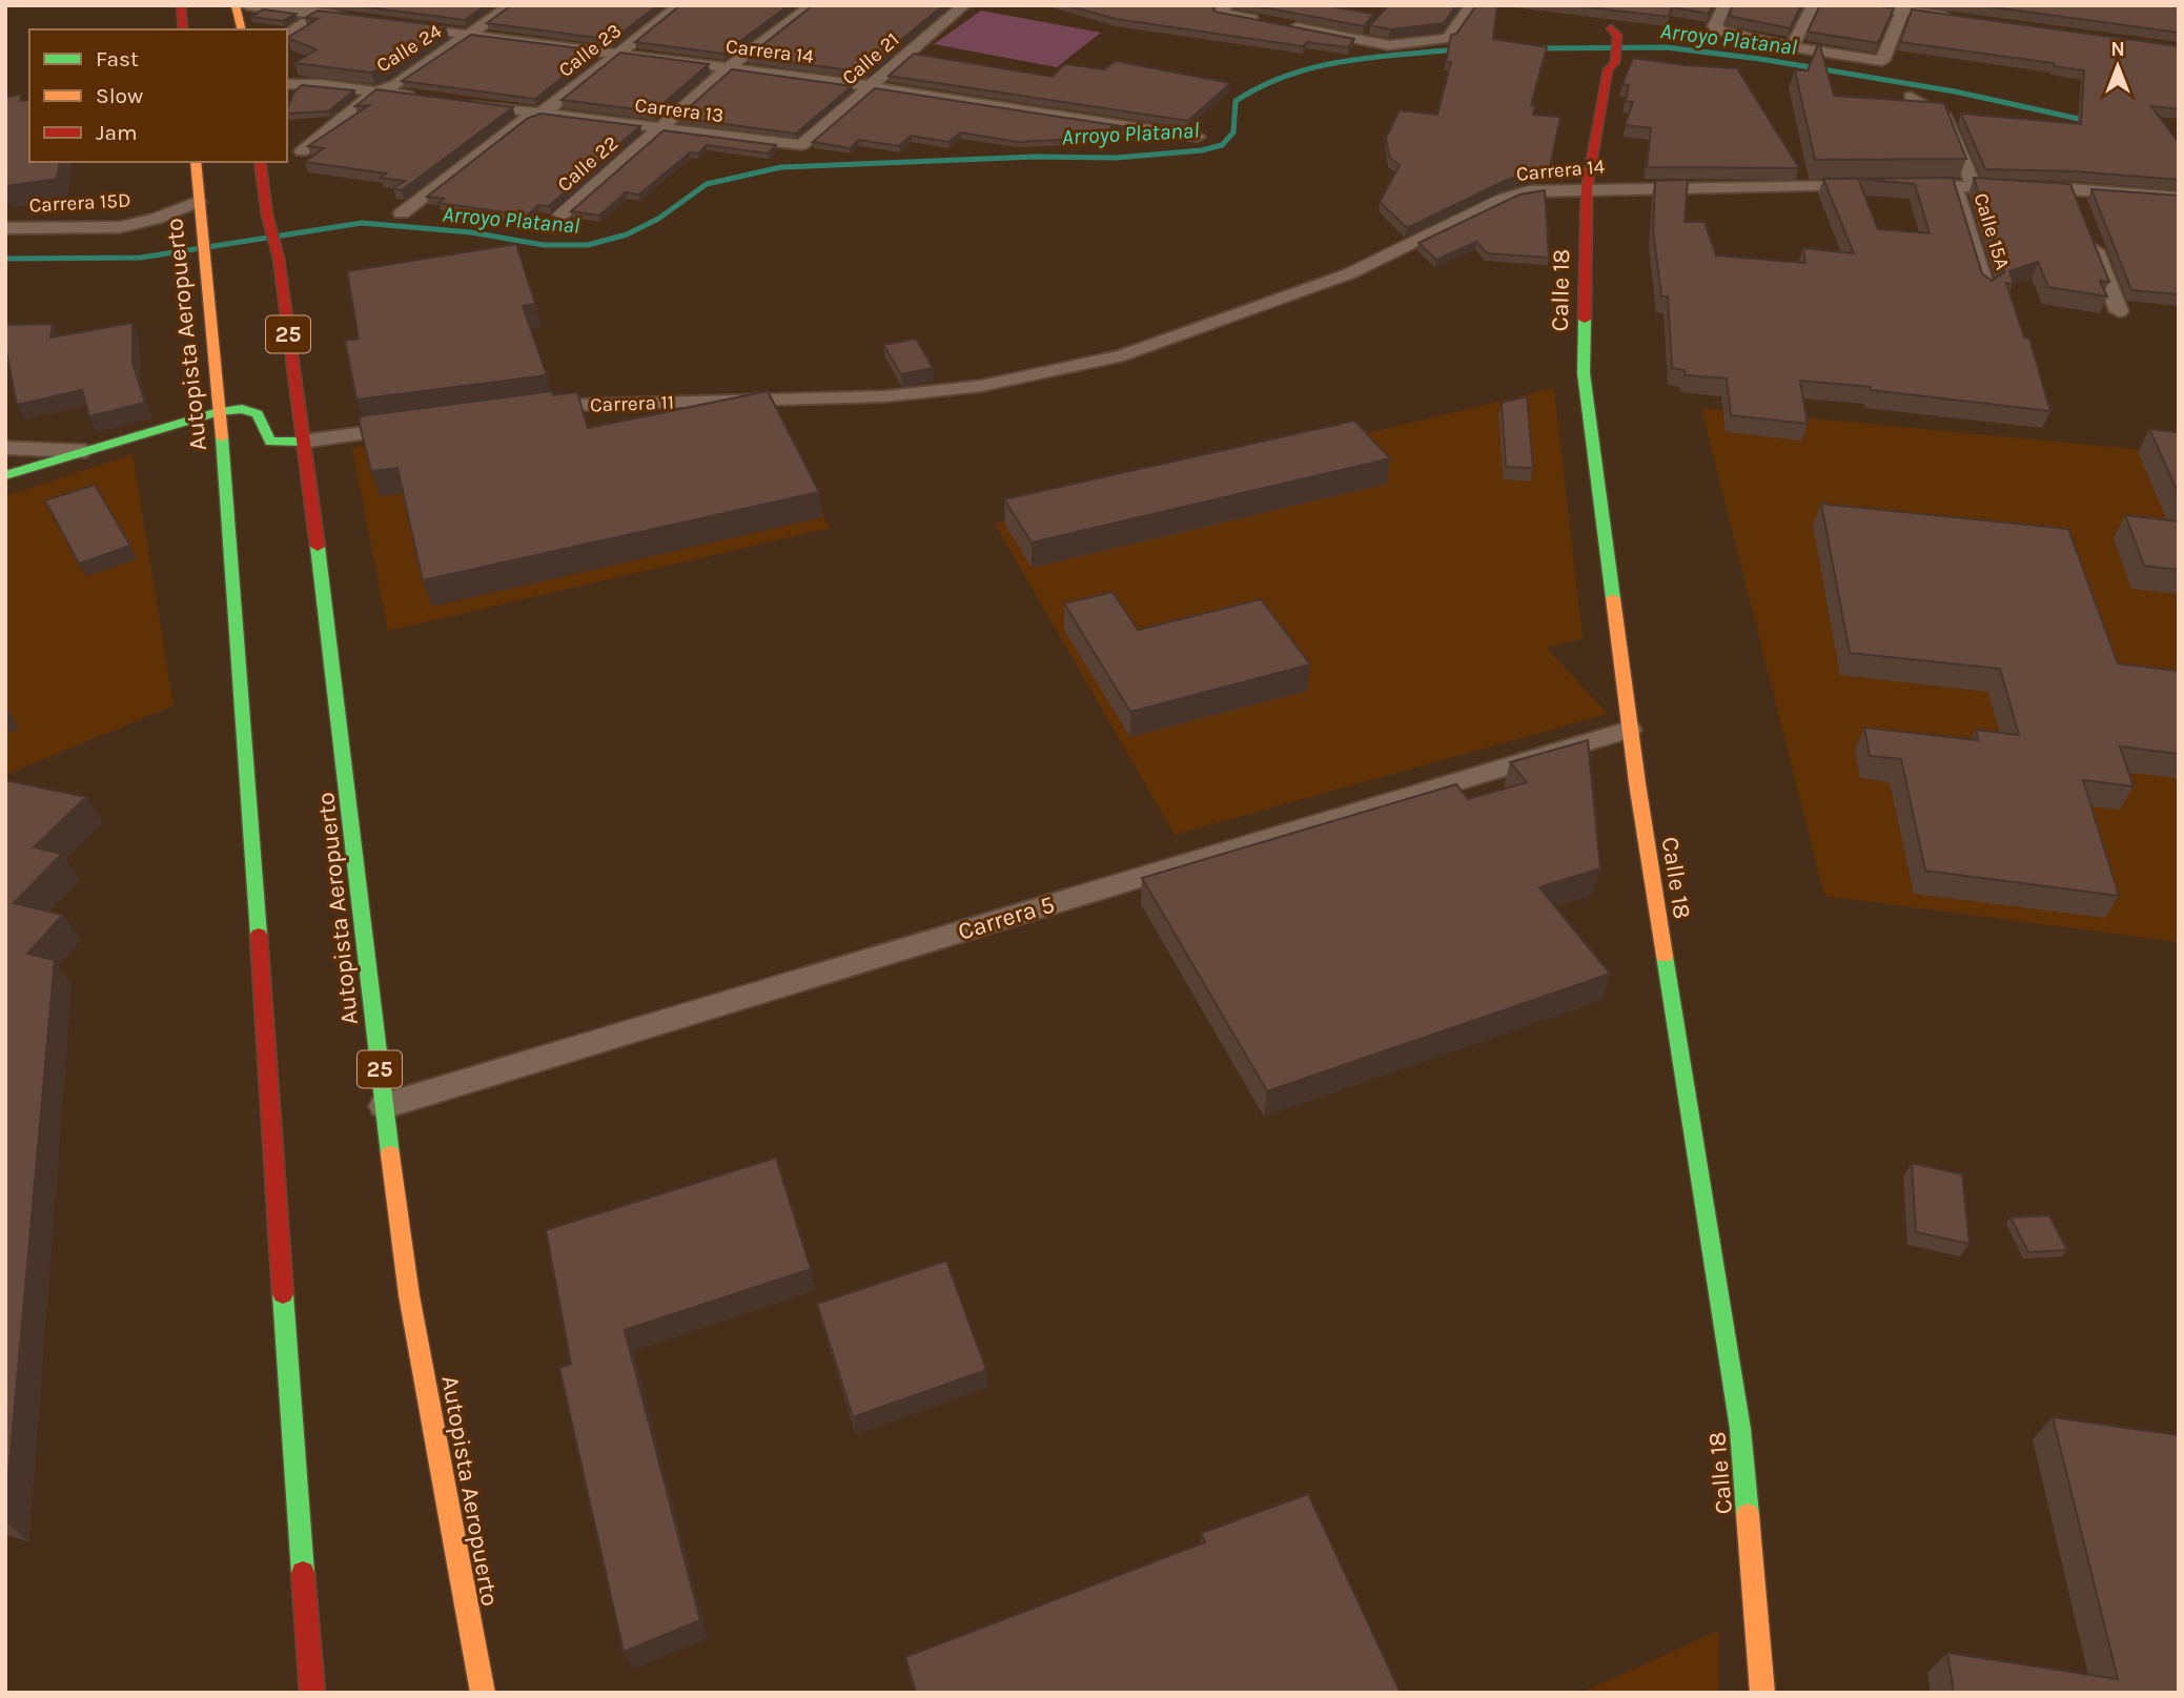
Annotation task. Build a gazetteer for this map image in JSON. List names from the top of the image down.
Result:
{
  "streets": {
    "main road": ["Calle 18", "Autopista Aeropuerto", "25"],
    "street": [
      "Calle 24",
      "Calle 23",
      "Carrera 14",
      "Calle 21",
      "Carrera 13",
      "Calle 22",
      "Carrera 15D",
      "Calle 15A",
      "Carrera 11",
      "Carrera 5"
    ]
  },
  "crossings": [
    ["Calle 24", "Carrera 14"],
    ["Calle 23", "Carrera 14"],
    ["Calle 23", "Carrera 13"],
    ["Carrera 14", "Calle 21"],
    ["Carrera 14", "Calle 22"],
    ["Carrera 14", "Calle 18"],
    ["Carrera 14", "Carrera 11"],
    ["Calle 21", "Carrera 13"],
    ["Carrera 13", "Calle 22"],
    ["Carrera 15D", "Autopista Aeropuerto"],
    ["Calle 18", "Carrera 5"],
    ["Autopista Aeropuerto", "Carrera 5"]
  ],
  "water": ["Arroyo Platanal"],
  "legend": ["Fast", "Slow", "Jam"],
  "north": "top"
}
